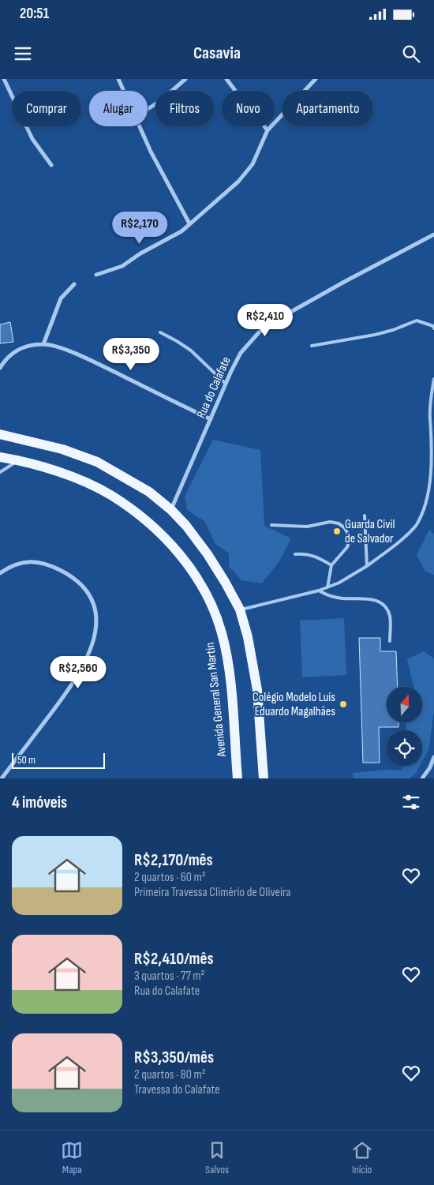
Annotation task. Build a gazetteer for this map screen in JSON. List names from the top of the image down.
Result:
{
  "streets": {
    "main road": ["Avenida General San Martin"],
    "street": ["Rua do Calafate"]
  },
  "places": ["Guarda Civil de Salvador", "Colégio Modelo Luís Eduardo Magalhães"],
  "scale_bar": "50 m",
  "north": "top",
  "page": {
    "status": "20:51",
    "header": "Casavia",
    "chip": [
      "Comprar",
      "Alugar",
      "Filtros",
      "Novo",
      "Apartamento"
    ],
    "price": [
      "R$2,170",
      "R$2,410",
      "R$3,350",
      "R$2,560"
    ],
    "scale": "50 m",
    "heading": "4 imóveis",
    "list": [
      {
        "name": "R$2,170/mês",
        "note": "2 quartos · 60 m² · Primeira Travessa Climério de Oliveira"
      },
      {
        "name": "R$2,410/mês",
        "note": "3 quartos · 77 m² · Rua do Calafate"
      },
      {
        "name": "R$3,350/mês",
        "note": "2 quartos · 80 m² · Travessa do Calafate"
      }
    ],
    "tabs": ["Mapa", "Salvos", "Início"]
  }
}
